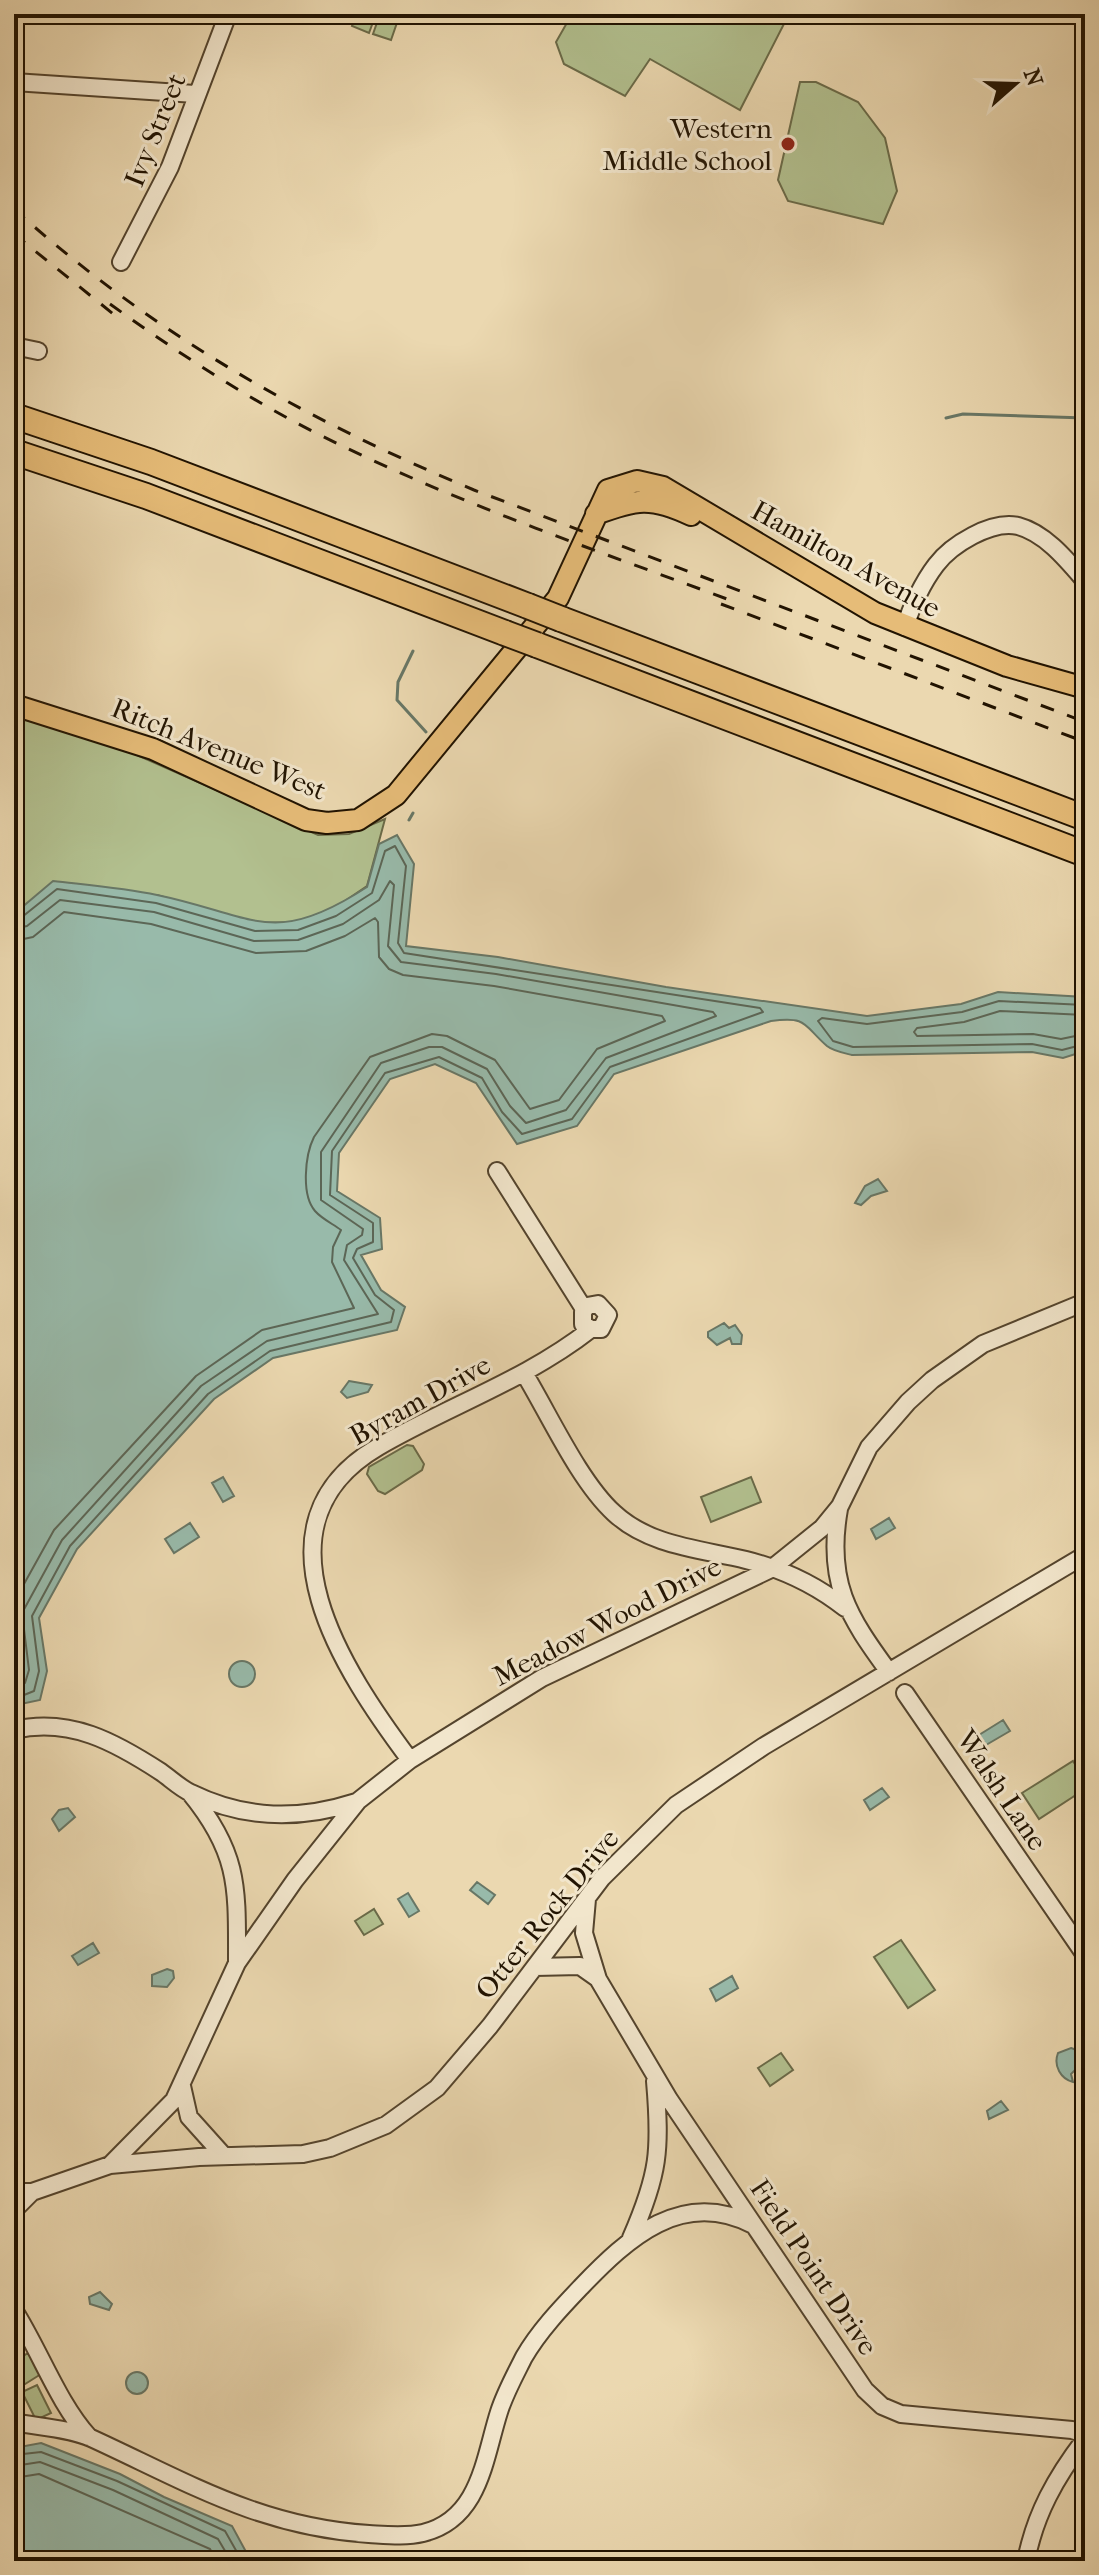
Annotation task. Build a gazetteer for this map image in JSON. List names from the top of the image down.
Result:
{
  "streets": {
    "main road": ["Hamilton Avenue", "Ritch Avenue West"],
    "street": [
      "Ivy Street",
      "Byram Drive",
      "Meadow Wood Drive",
      "Walsh Lane",
      "Otter Rock Drive",
      "Field Point Drive"
    ]
  },
  "crossings": [
    ["Hamilton Avenue", "Ritch Avenue West"],
    ["Byram Drive", "Meadow Wood Drive"],
    ["Meadow Wood Drive", "Otter Rock Drive"],
    ["Otter Rock Drive", "Field Point Drive"]
  ],
  "places": ["Western Middle School"],
  "north": "right"
}
